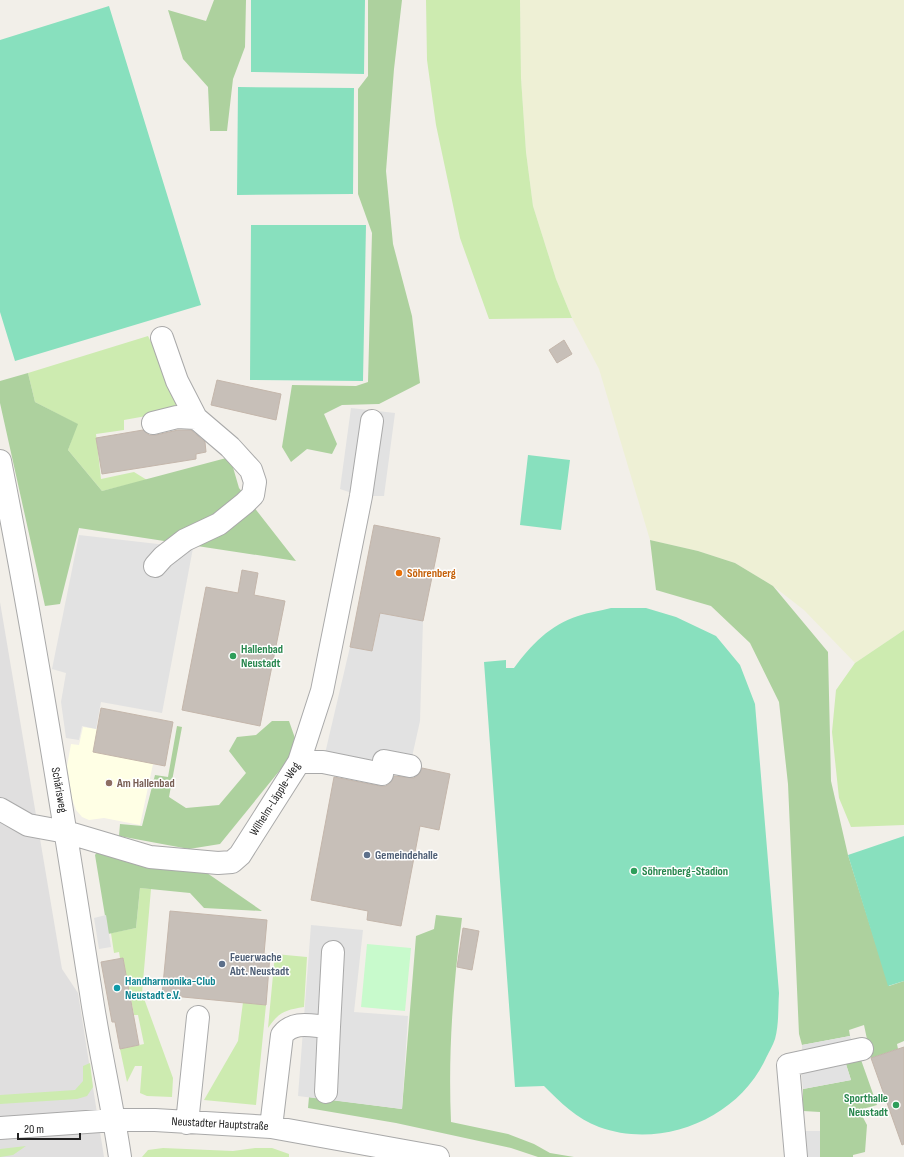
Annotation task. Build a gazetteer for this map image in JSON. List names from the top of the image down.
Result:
{
  "streets": {
    "street": ["Schärisweg", "Wilhelm-Läpple-Weg", "Neustadter Hauptstraße"]
  },
  "crossings": [
    ["Schärisweg", "Wilhelm-Läpple-Weg"],
    ["Schärisweg", "Neustadter Hauptstraße"]
  ],
  "places": [
    "Söhrenberg",
    "Hallenbad Neustadt",
    "Am Hallenbad",
    "Gemeindehalle",
    "Söhrenberg-Stadion",
    "Feuerwache Abt. Neustadt",
    "Handharmonika-Club Neustadt e.V.",
    "Sporthalle Neustadt"
  ],
  "scale_bar": "20 m"
}
